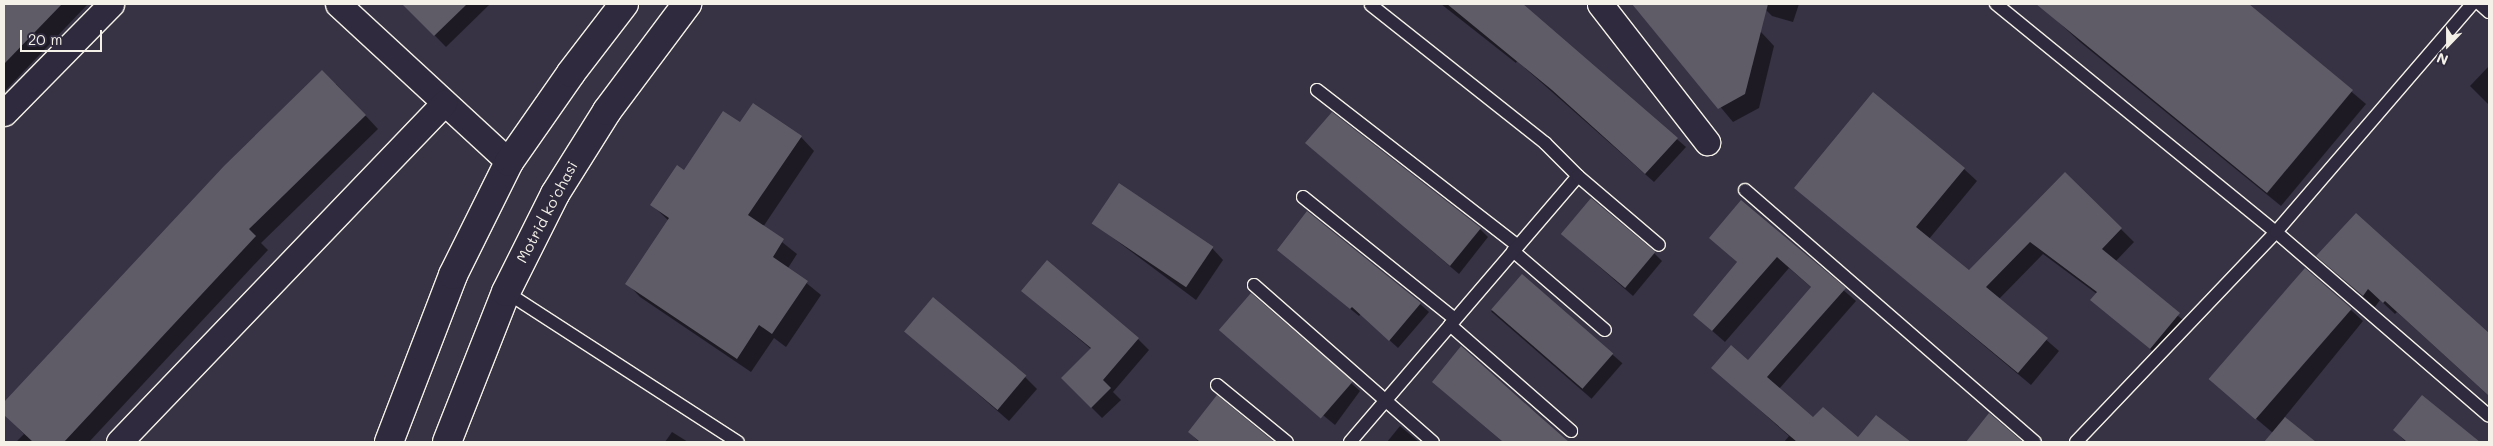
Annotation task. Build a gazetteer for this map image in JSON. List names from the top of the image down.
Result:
{
  "streets": {
    "main road": ["Motrid ko'chasi"]
  },
  "scale_bar": "20 m",
  "north": "bottom"
}
